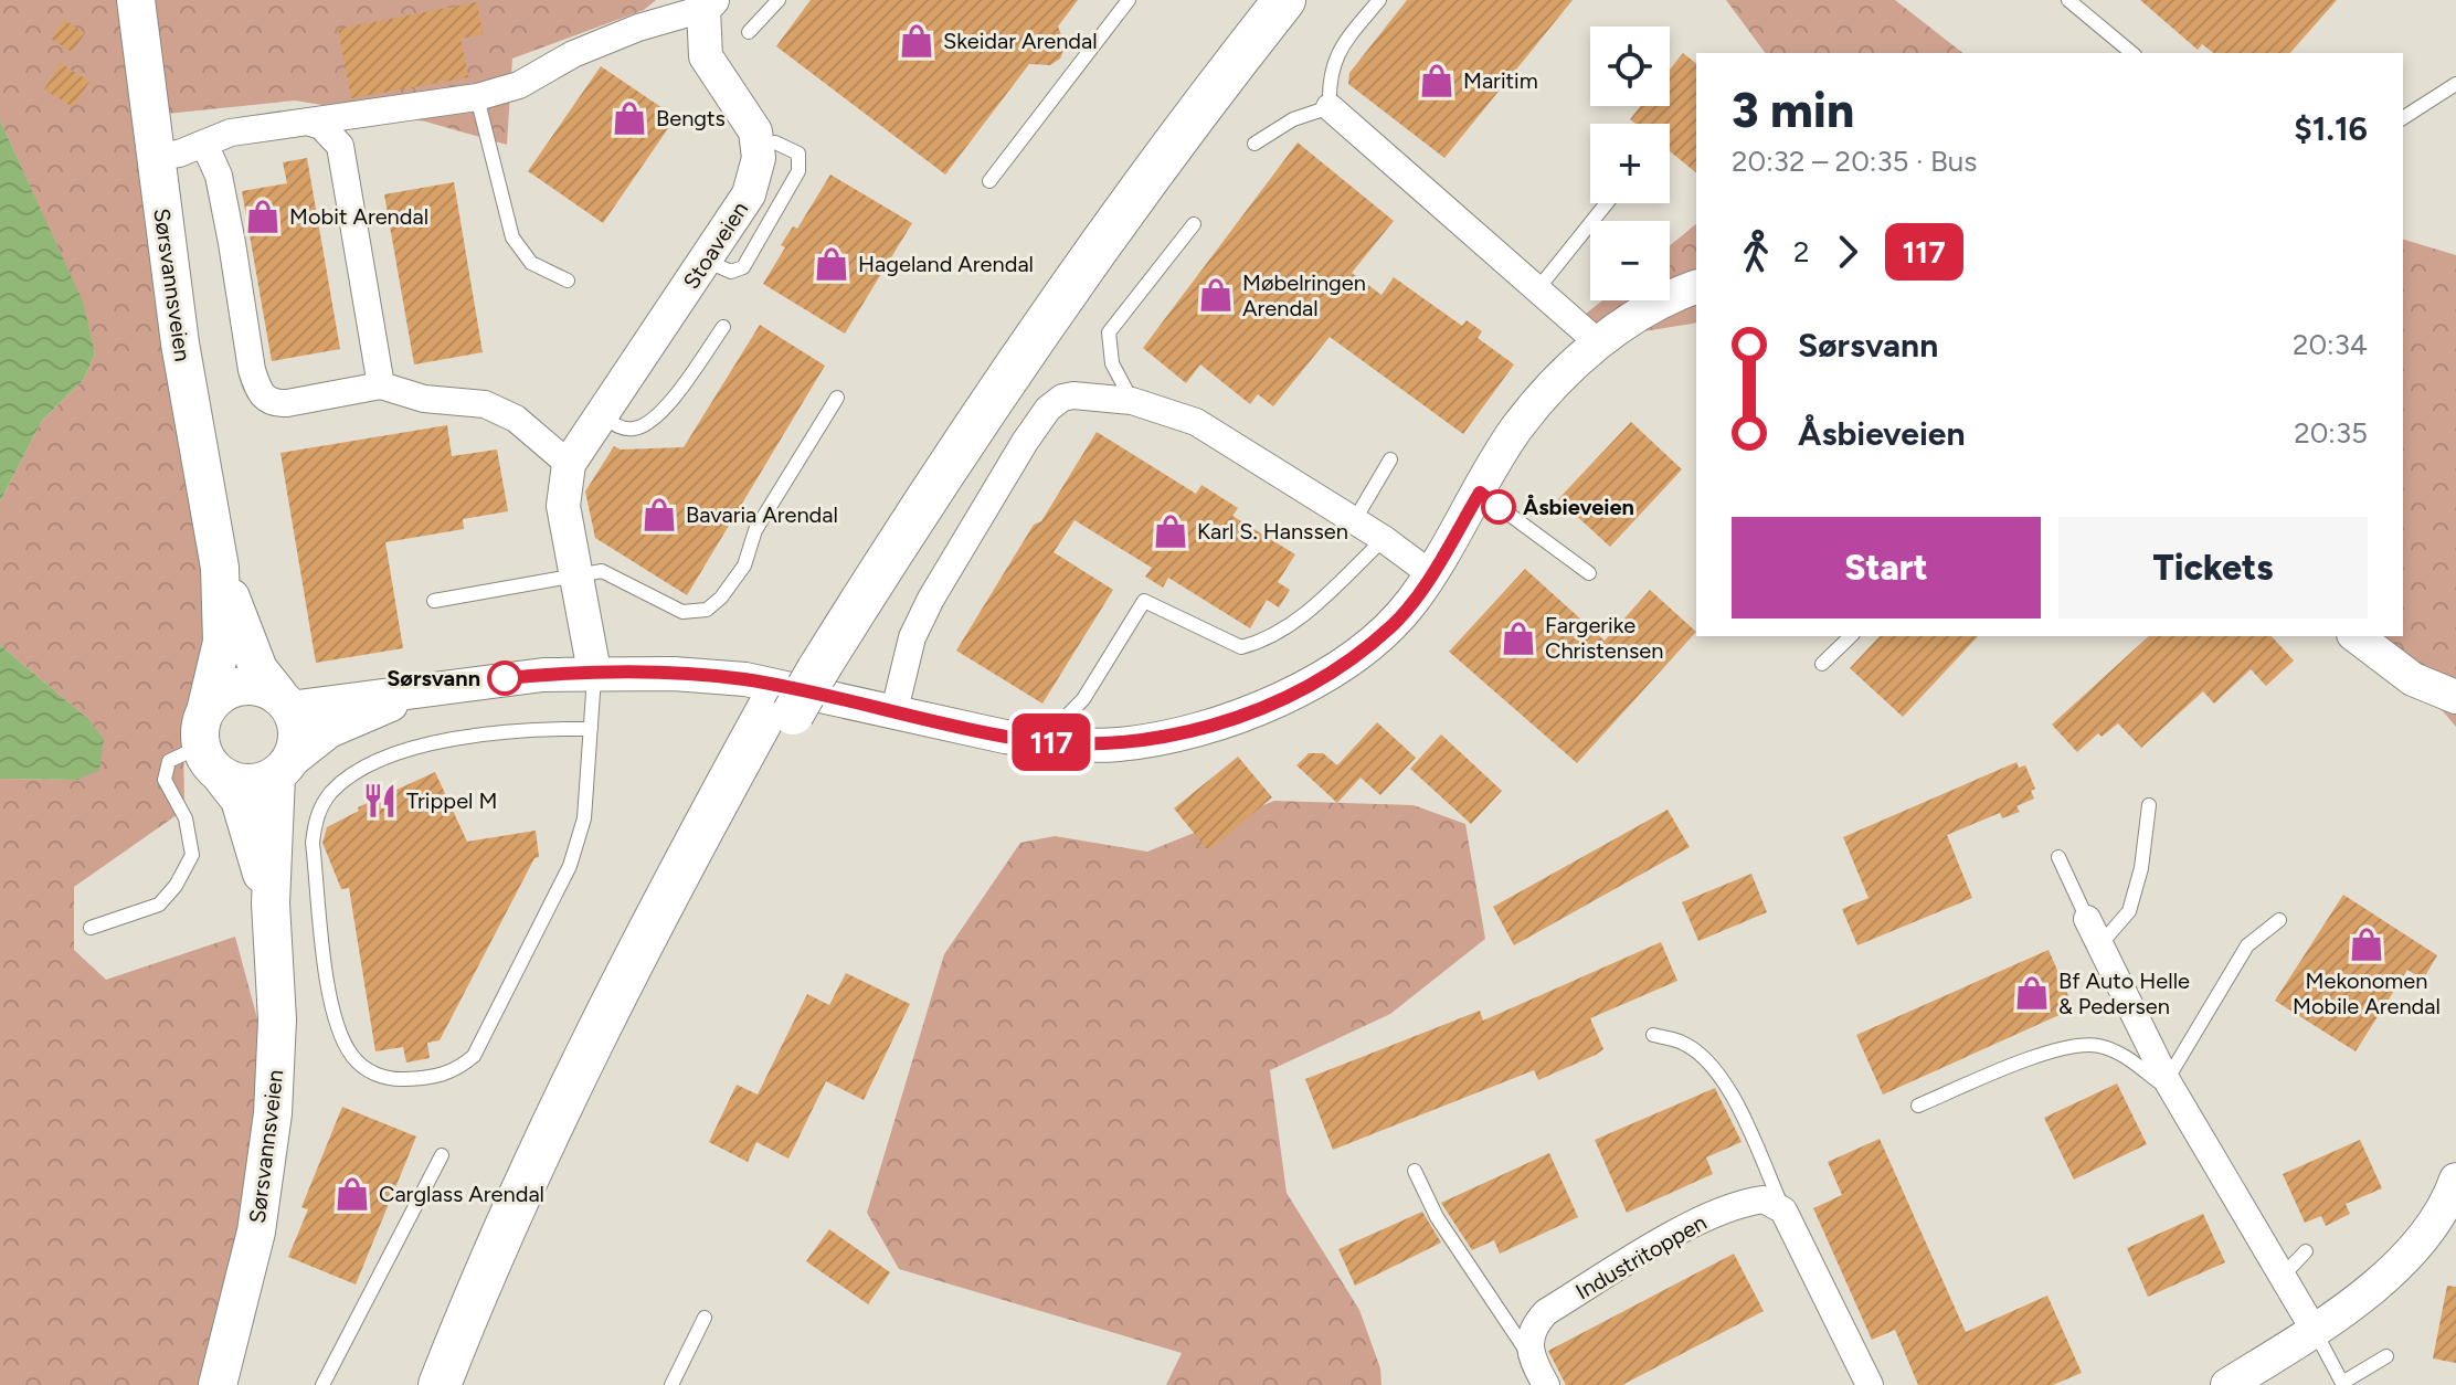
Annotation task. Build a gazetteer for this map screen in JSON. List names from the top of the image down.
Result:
{
  "streets": {
    "main road": ["Sørsvannsveien"],
    "street": ["Stoaveien", "Industritoppen"]
  },
  "crossings": [
    ["Stoaveien", "Sørsvannsveien"]
  ],
  "places": {
    "shop": [
      "Skeidar Arendal",
      "Maritim",
      "Bengts",
      "Mobit Arendal",
      "Hageland Arendal",
      "Møbelringen Arendal",
      "Bavaria Arendal",
      "Karl S. Hanssen",
      "Fargerike Christensen",
      "Mekonomen Mobile Arendal",
      "Bf Auto Helle & Pedersen",
      "Carglass Arendal"
    ],
    "other": ["Åsbieveien", "Sørsvann"],
    "restaurant": ["Trippel M"]
  },
  "lines": ["bus line 117"],
  "page": {
    "on_map": "117",
    "map_buttons": ["+", "−"],
    "heading": ["3 min", "20:32 – 20:35 · Bus", "$1.16"],
    "legs": ["2", "117"],
    "list": [
      {
        "name": "Sørsvann",
        "value": "20:34"
      },
      {
        "name": "Åsbieveien",
        "value": "20:35"
      }
    ],
    "buttons": ["Start", "Tickets"]
  }
}
